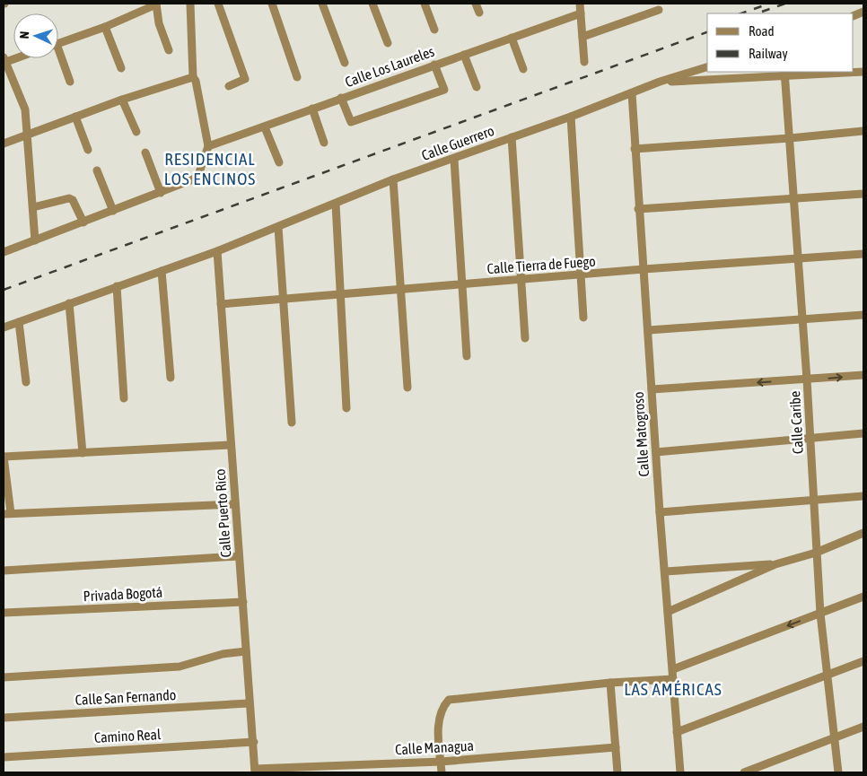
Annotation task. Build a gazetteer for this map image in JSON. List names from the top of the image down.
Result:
{
  "streets": {
    "street": [
      "Calle Los Laureles",
      "Calle Guerrero",
      "Calle Tierra de Fuego",
      "Calle Caribe",
      "Calle Matogroso",
      "Calle Puerto Rico",
      "Privada Bogotá",
      "Calle San Fernando",
      "Camino Real",
      "Calle Managua"
    ]
  },
  "crossings": [
    ["Calle Guerrero", "Calle Matogroso"],
    ["Calle Guerrero", "Calle Puerto Rico"],
    ["Calle Tierra de Fuego", "Calle Caribe"],
    ["Calle Tierra de Fuego", "Calle Matogroso"],
    ["Calle Tierra de Fuego", "Calle Puerto Rico"],
    ["Calle Puerto Rico", "Privada Bogotá"],
    ["Calle Puerto Rico", "Calle San Fernando"],
    ["Calle Puerto Rico", "Camino Real"],
    ["Calle Puerto Rico", "Calle Managua"]
  ],
  "districts": ["RESIDENCIAL LOS ENCINOS", "LAS AMÉRICAS"],
  "legend": ["Road", "Railway"],
  "north": "left"
}
